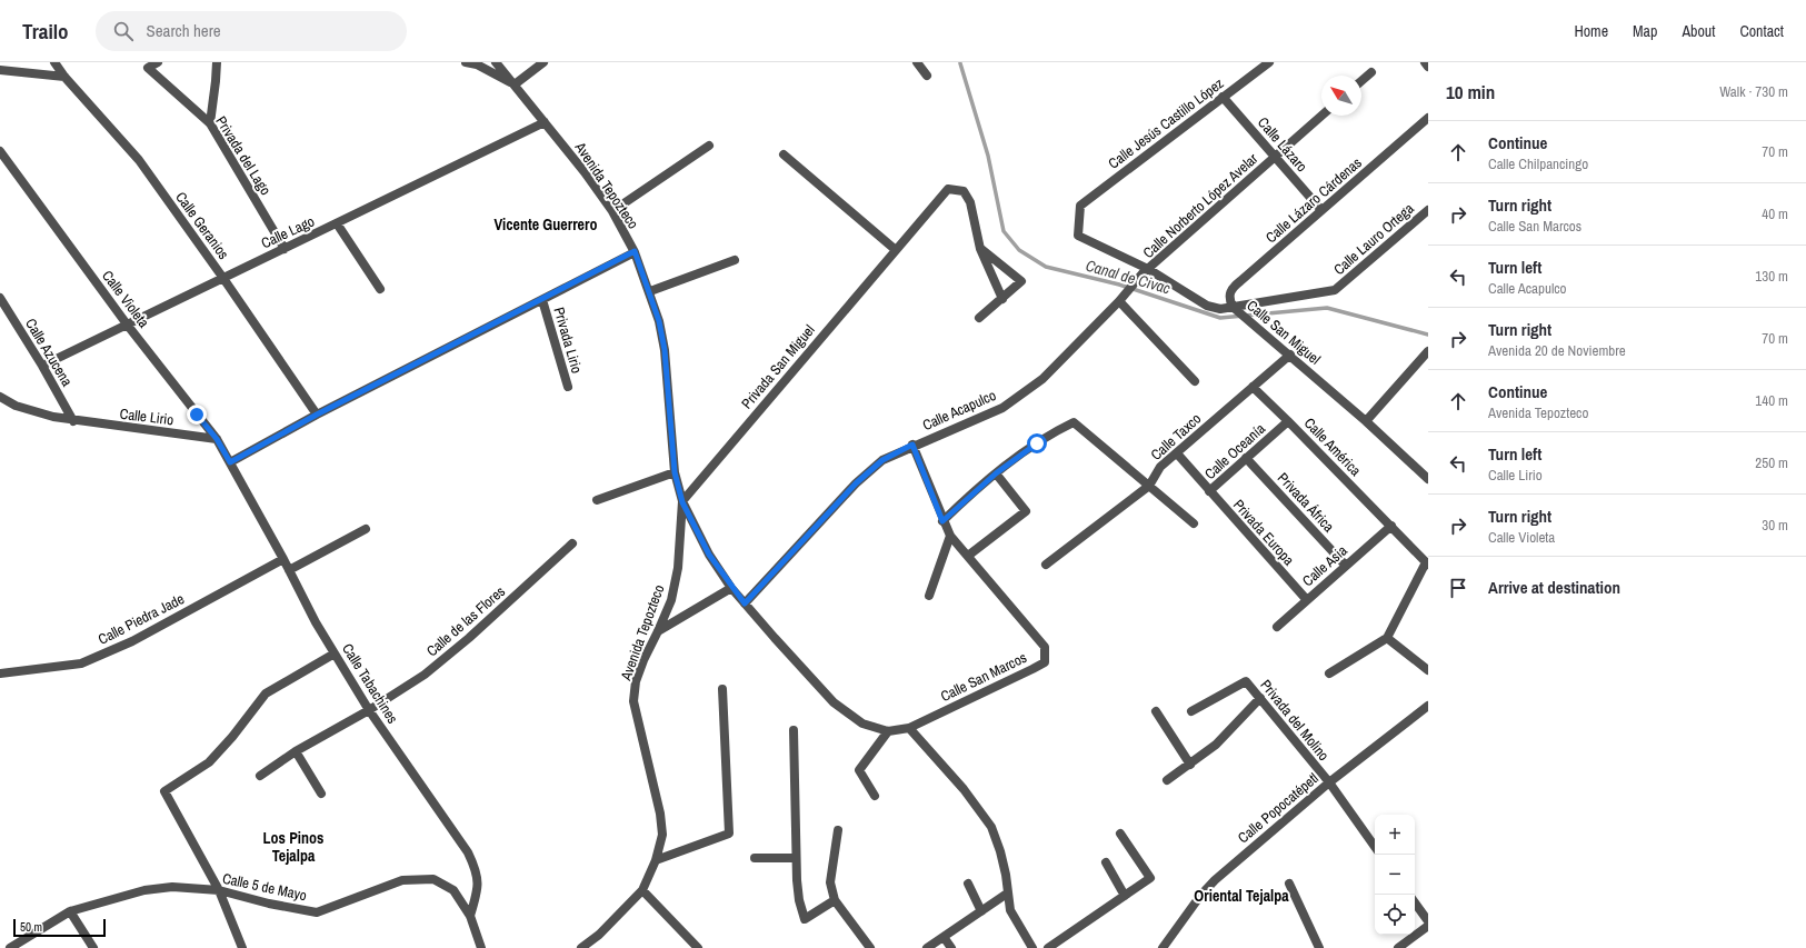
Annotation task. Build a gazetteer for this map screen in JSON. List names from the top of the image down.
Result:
{
  "streets": {
    "street": [
      "Calle Jesús Castillo López",
      "Calle Lázaro",
      "Privada del Lago",
      "Avenida Tepozteco",
      "Calle Lázaro Cárdenas",
      "Calle Norberto López Avelar",
      "Calle Geranios",
      "Calle Lago",
      "Calle Lauro Ortega",
      "Calle Violeta",
      "Calle San Miguel",
      "Privada Lirio",
      "Calle Azucena",
      "Privada San Miguel",
      "Calle Acapulco",
      "Calle Lirio",
      "Calle Taxco",
      "Calle América",
      "Calle Oceanía",
      "Privada África",
      "Privada Europa",
      "Calle Asia",
      "Calle Piedra Jade",
      "Calle de las Flores",
      "Calle San Marcos",
      "Calle Tabachines",
      "Privada del Molino",
      "Calle Popocatépetl",
      "Calle 5 de Mayo"
    ]
  },
  "crossings": [
    ["Calle Jesús Castillo López", "Calle Lázaro"],
    ["Calle Jesús Castillo López", "Calle San Miguel"],
    ["Calle Lázaro", "Calle Lázaro Cárdenas"],
    ["Calle Lázaro", "Calle Norberto López Avelar"],
    ["Privada del Lago", "Calle Lago"],
    ["Avenida Tepozteco", "Calle Lago"],
    ["Avenida Tepozteco", "Privada San Miguel"],
    ["Calle Lázaro Cárdenas", "Calle Lauro Ortega"],
    ["Calle Lázaro Cárdenas", "Calle San Miguel"],
    ["Calle Norberto López Avelar", "Calle San Miguel"],
    ["Calle Norberto López Avelar", "Calle Acapulco"],
    ["Calle Geranios", "Calle Lago"],
    ["Calle Lago", "Calle Violeta"],
    ["Calle Lago", "Calle Azucena"],
    ["Calle Lauro Ortega", "Calle San Miguel"],
    ["Calle Violeta", "Calle Lirio"],
    ["Calle Violeta", "Calle Tabachines"],
    ["Calle San Miguel", "Calle Acapulco"],
    ["Calle San Miguel", "Calle Taxco"],
    ["Calle Azucena", "Calle Lirio"],
    ["Calle Acapulco", "Calle San Marcos"],
    ["Calle Taxco", "Calle América"],
    ["Calle América", "Calle Oceanía"],
    ["Calle América", "Calle Asia"],
    ["Calle Oceanía", "Privada África"],
    ["Calle Oceanía", "Privada Europa"],
    ["Privada África", "Calle Asia"],
    ["Privada Europa", "Calle Asia"],
    ["Calle Piedra Jade", "Calle Tabachines"],
    ["Calle de las Flores", "Calle Tabachines"],
    ["Calle Tabachines", "Calle 5 de Mayo"],
    ["Privada del Molino", "Calle Popocatépetl"]
  ],
  "districts": ["Vicente Guerrero", "Los Pinos Tejalpa", "Oriental Tejalpa"],
  "water": ["Canal de Civac"],
  "scale_bar": "50 m",
  "north": "top left",
  "page": {
    "header": "Trailo",
    "search": "Search here",
    "nav": [
      "Home",
      "Map",
      "About",
      "Contact"
    ],
    "heading": ["10 min", "Walk · 730 m"],
    "list": [
      ["Continue", "Calle Chilpancingo", "70 m"],
      ["Turn right", "Calle San Marcos", "40 m"],
      ["Turn left", "Calle Acapulco", "130 m"],
      ["Turn right", "Avenida 20 de Noviembre", "70 m"],
      ["Continue", "Avenida Tepozteco", "140 m"],
      ["Turn left", "Calle Lirio", "250 m"],
      ["Turn right", "Calle Violeta", "30 m"],
      "Arrive at destination"
    ],
    "map_buttons": ["+", "−"],
    "scale": "50 m"
  }
}
